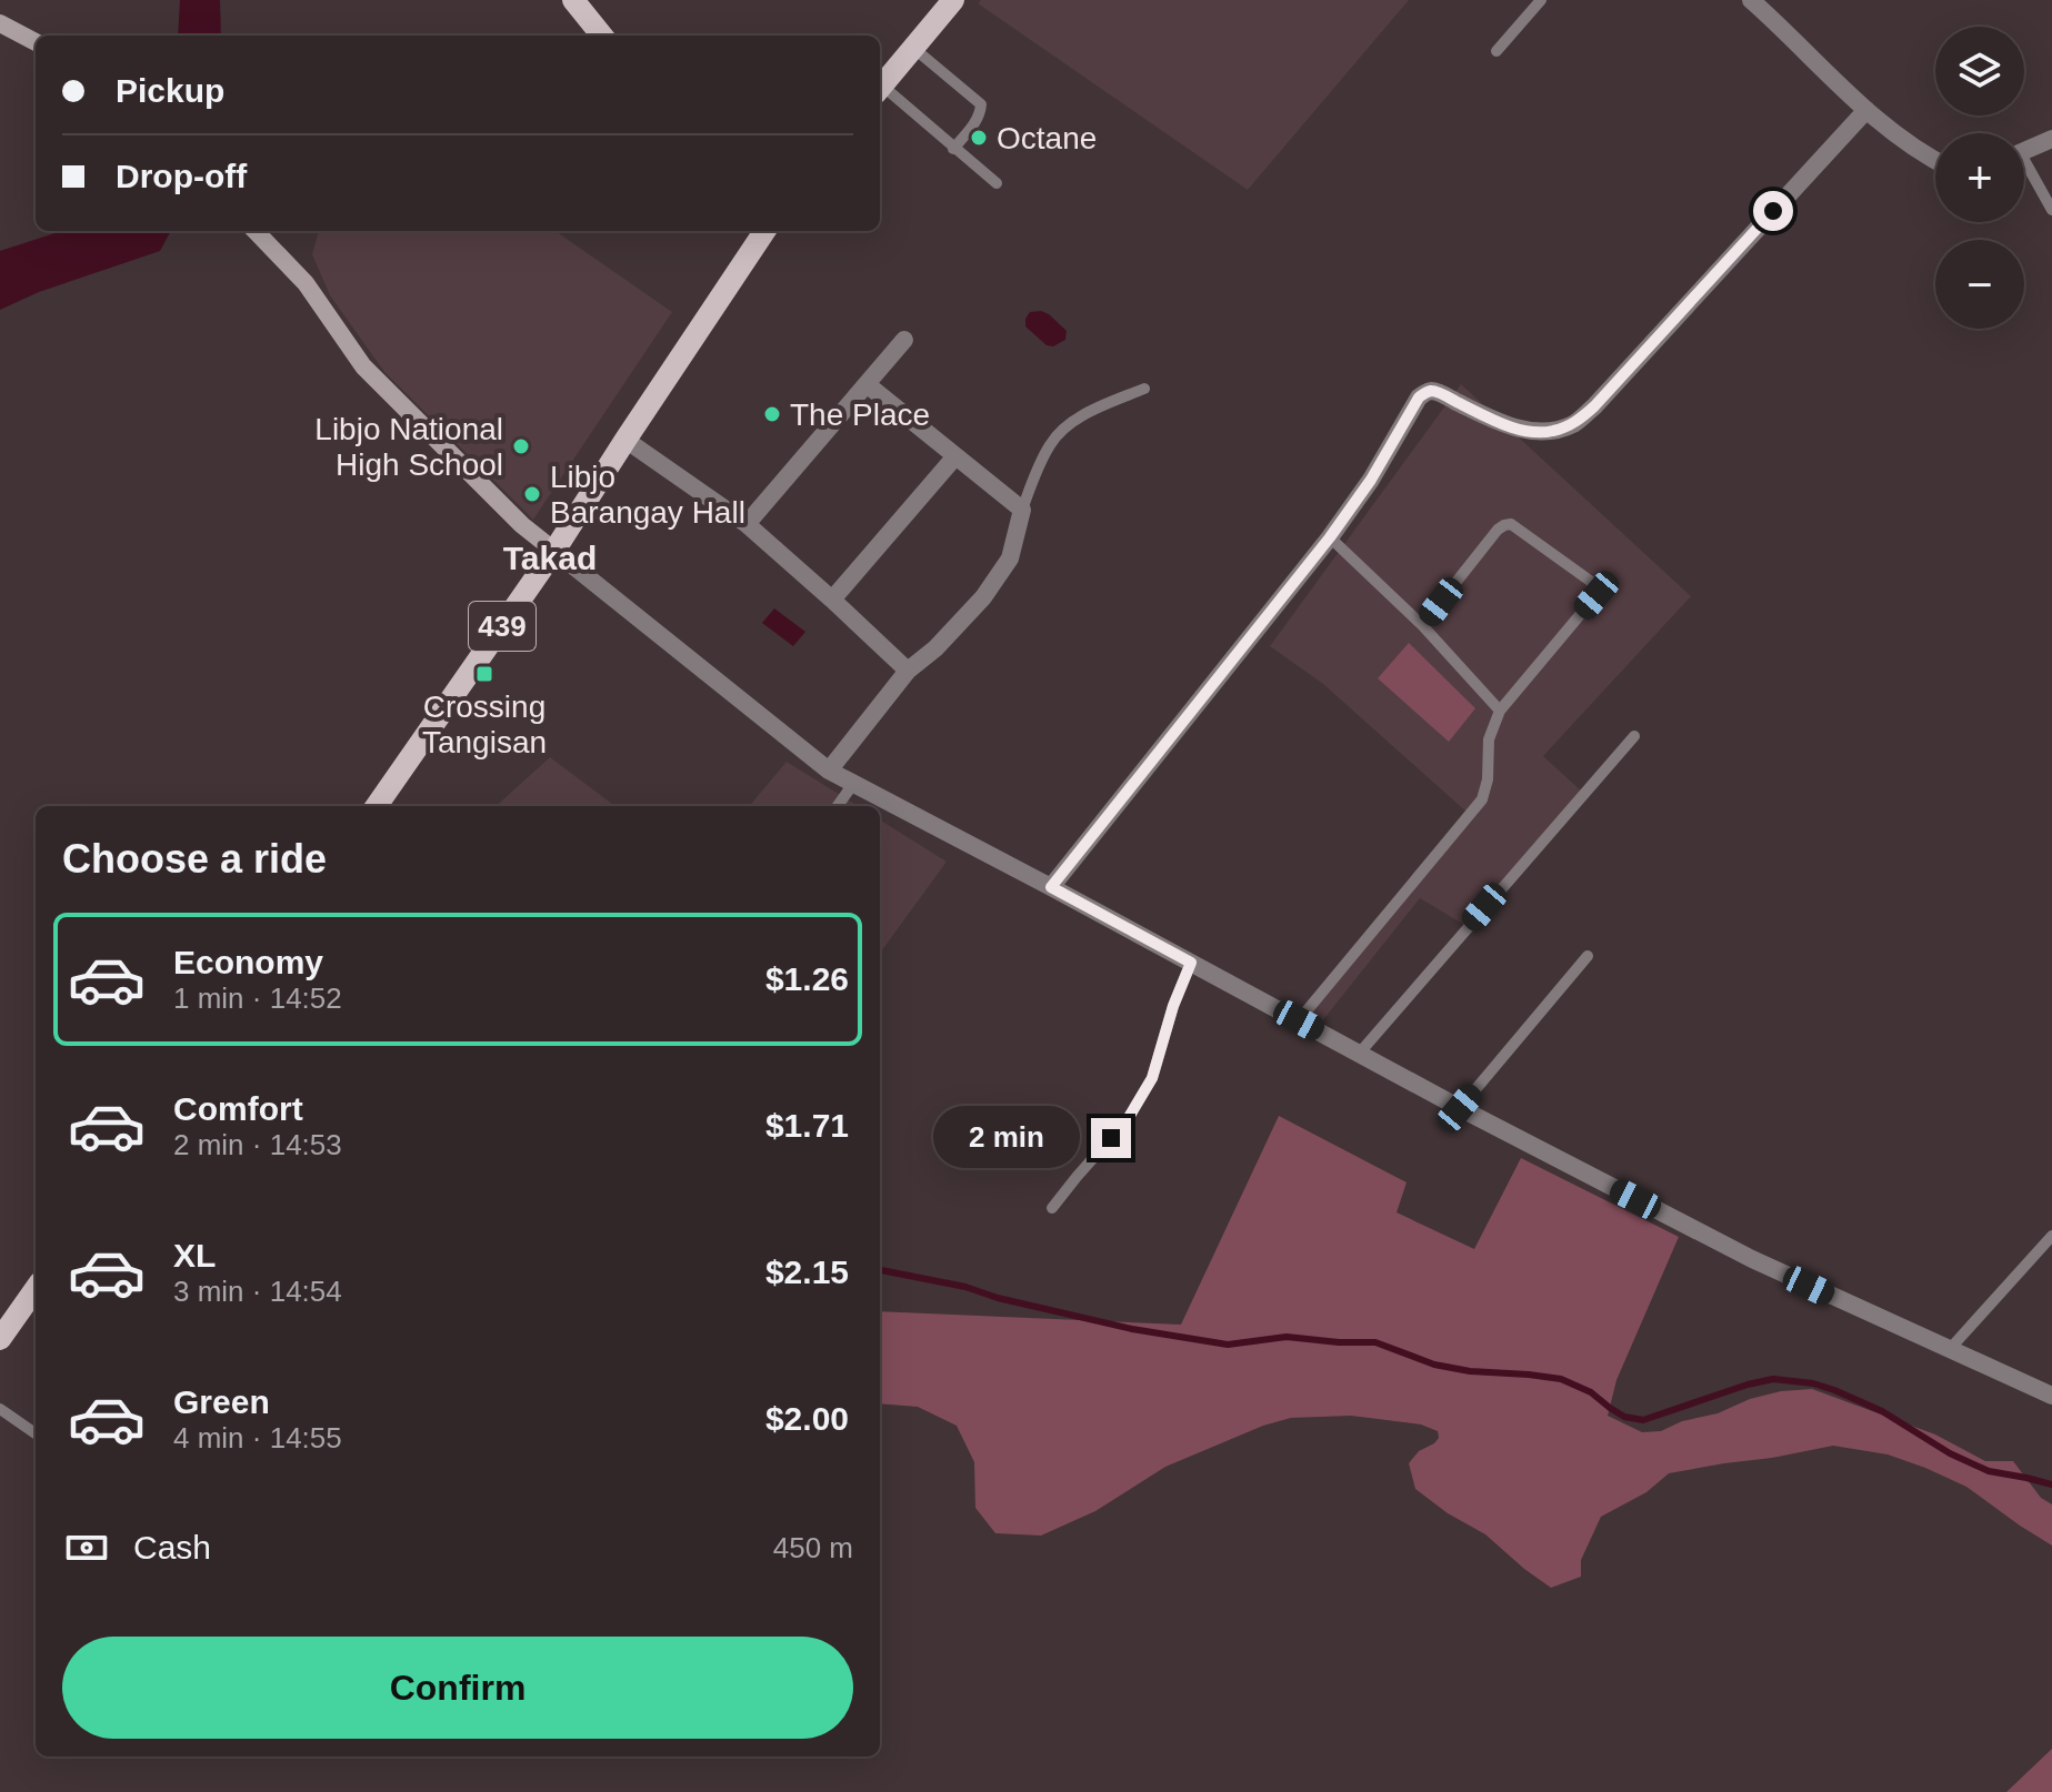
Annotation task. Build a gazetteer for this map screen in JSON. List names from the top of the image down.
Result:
{
  "streets": {
    "main road": ["439"]
  },
  "districts": ["Takad"],
  "places": {
    "other": [
      "Octane",
      "The Place",
      "Libjo National High School",
      "Libjo Barangay Hall"
    ],
    "transit": ["Crossing Tangisan"]
  },
  "page": {
    "map_buttons": ["+", "−"],
    "banner": ["Pickup", "Drop-off"],
    "heading": "Choose a ride",
    "list": [
      {
        "name": "Economy",
        "note": "1 min · 14:52",
        "value": "$1.26"
      },
      {
        "name": "Comfort",
        "note": "2 min · 14:53",
        "value": "$1.71"
      },
      {
        "name": "XL",
        "note": "3 min · 14:54",
        "value": "$2.15"
      },
      {
        "name": "Green",
        "note": "4 min · 14:55",
        "value": "$2.00"
      }
    ],
    "bubble": "2 min",
    "pay": ["Cash", "450 m"],
    "buttons": "Confirm"
  }
}
